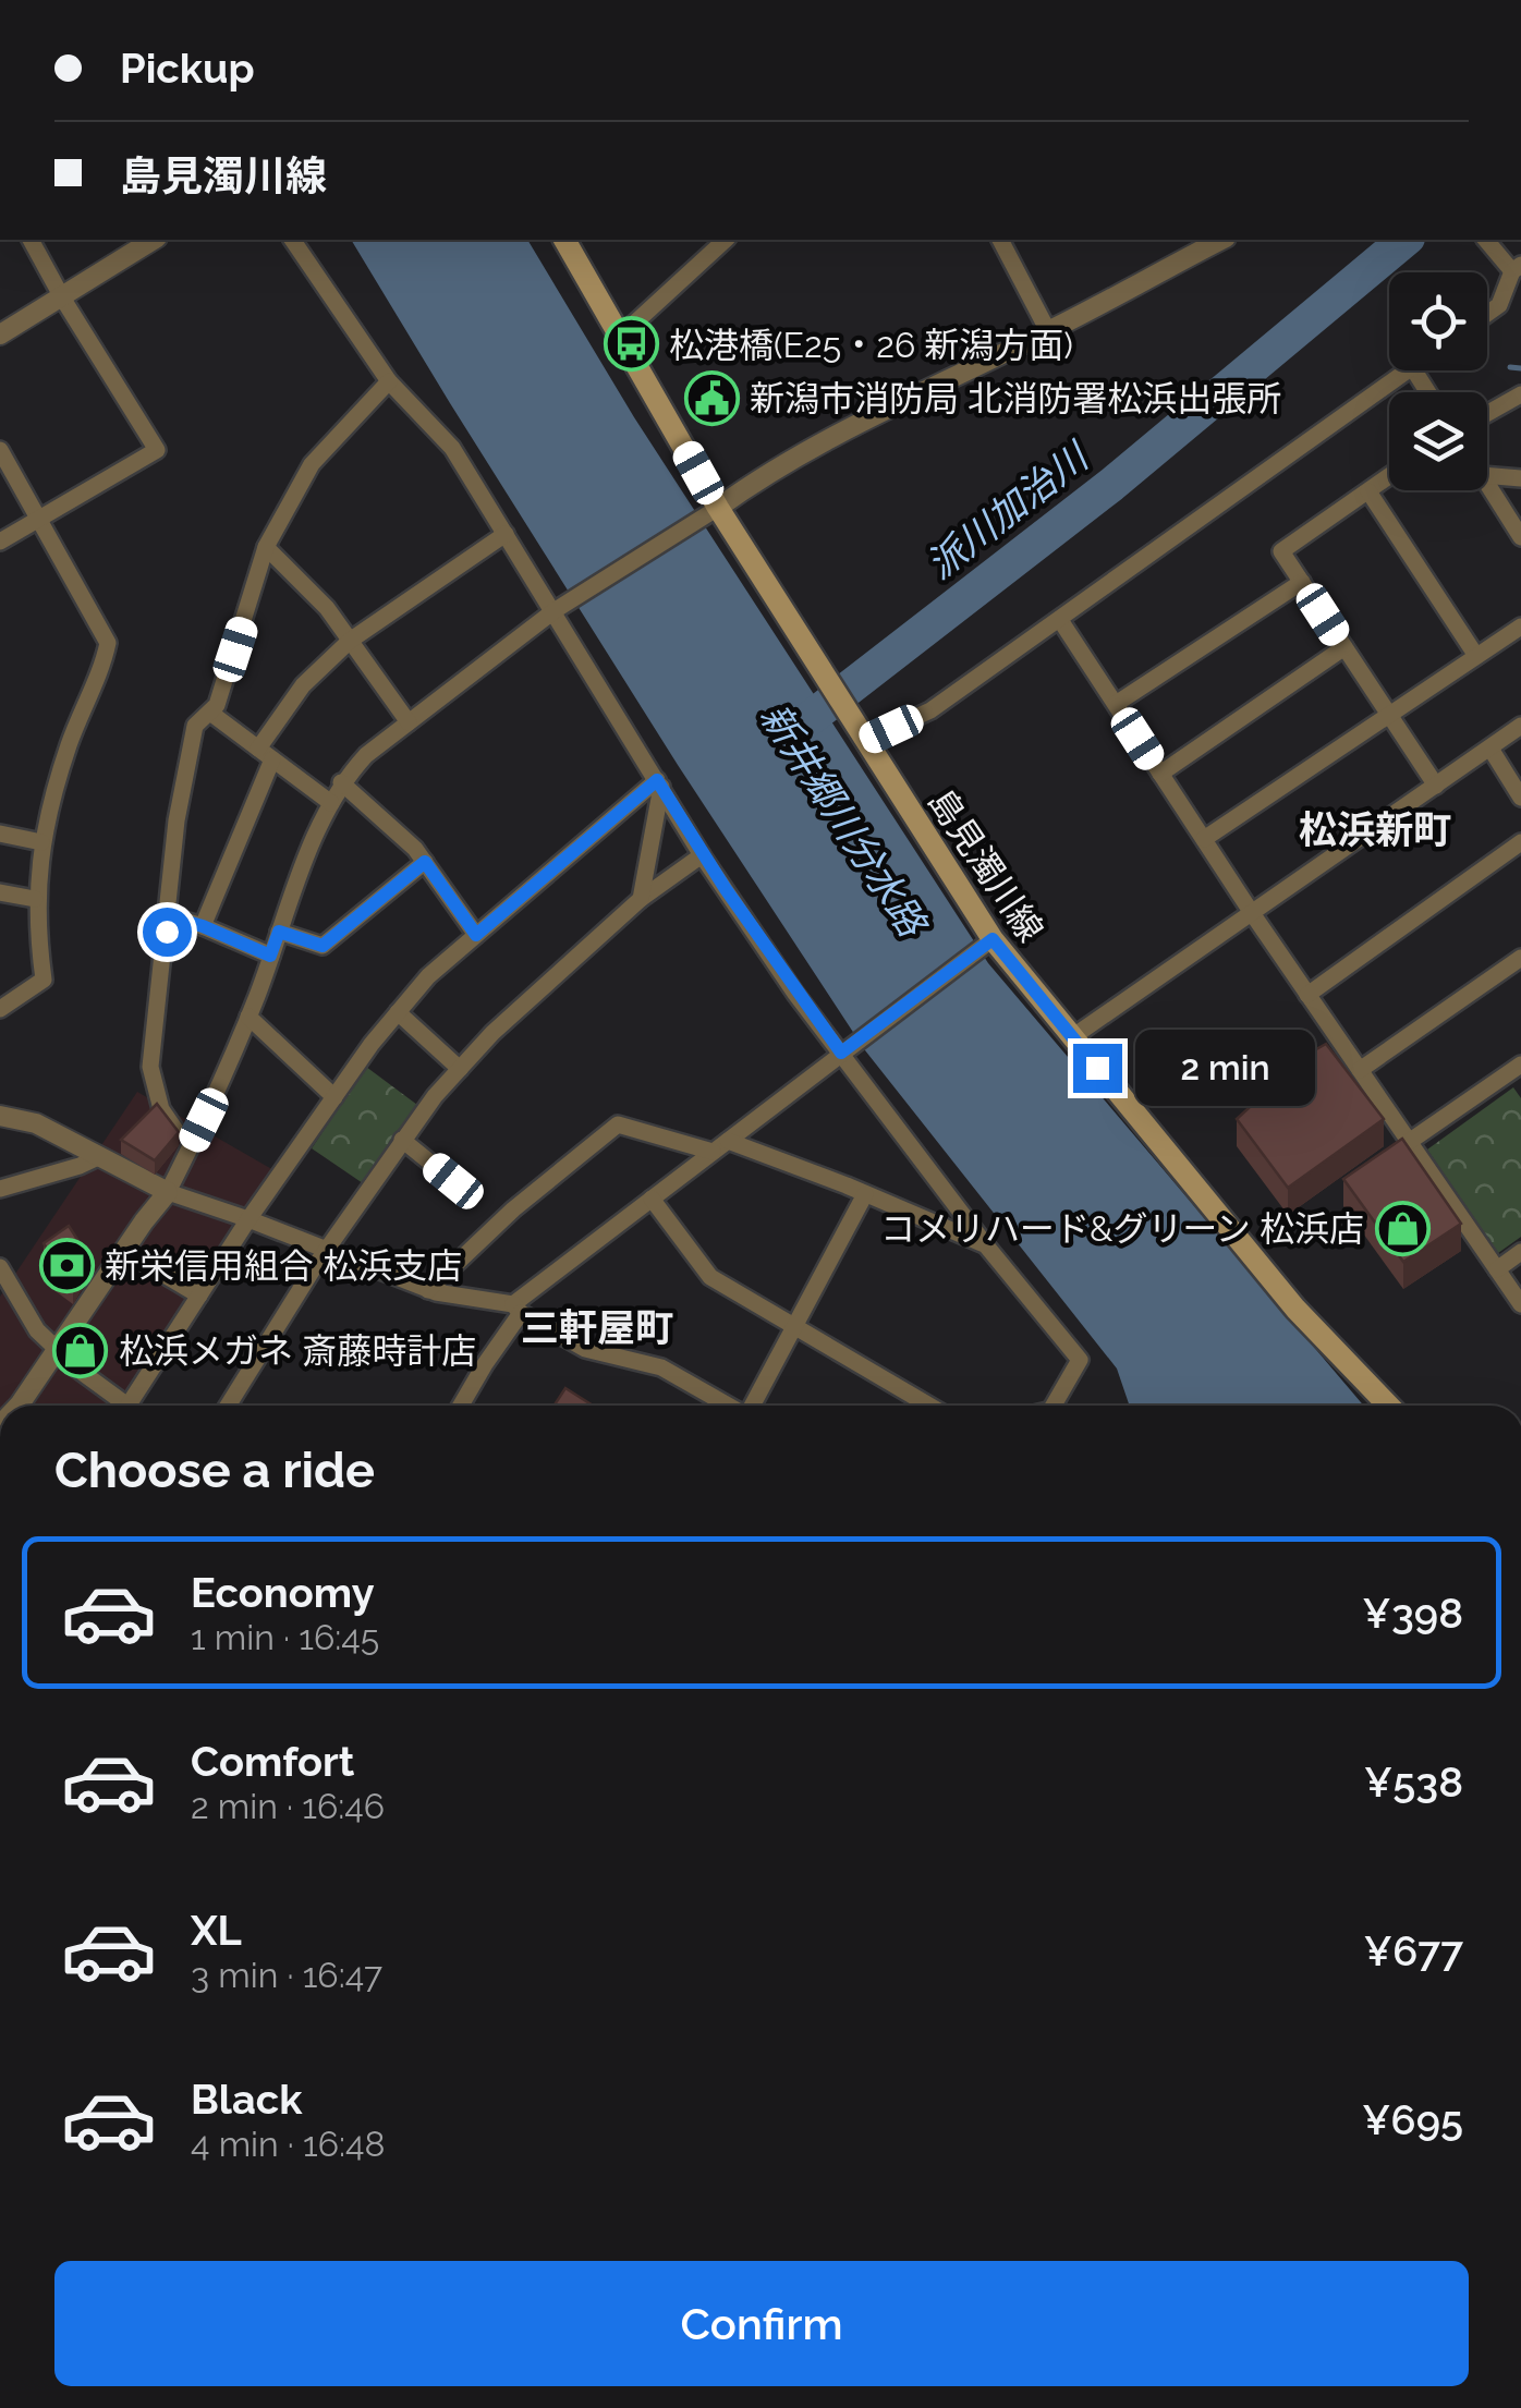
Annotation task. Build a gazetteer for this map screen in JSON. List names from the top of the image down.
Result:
{
  "streets": {
    "main road": ["島見濁川線"]
  },
  "districts": ["松浜新町", "三軒屋町"],
  "water": ["派川加治川", "新井郷川分水路"],
  "places": {
    "bus stop": ["松港橋(E25・26 新潟方面)"],
    "public building": ["新潟市消防局 北消防署松浜出張所"],
    "shop": ["コメリハード&グリーン 松浜店", "松浜メガネ 斎藤時計店"],
    "bank": ["新栄信用組合 松浜支店"]
  },
  "page": {
    "banner": ["Pickup", "島見濁川線"],
    "bubble": "2 min",
    "heading": "Choose a ride",
    "list": [
      {
        "name": "Economy",
        "note": "1 min · 16:45",
        "value": "¥398"
      },
      {
        "name": "Comfort",
        "note": "2 min · 16:46",
        "value": "¥538"
      },
      {
        "name": "XL",
        "note": "3 min · 16:47",
        "value": "¥677"
      },
      {
        "name": "Black",
        "note": "4 min · 16:48",
        "value": "¥695"
      }
    ],
    "buttons": "Confirm"
  }
}
